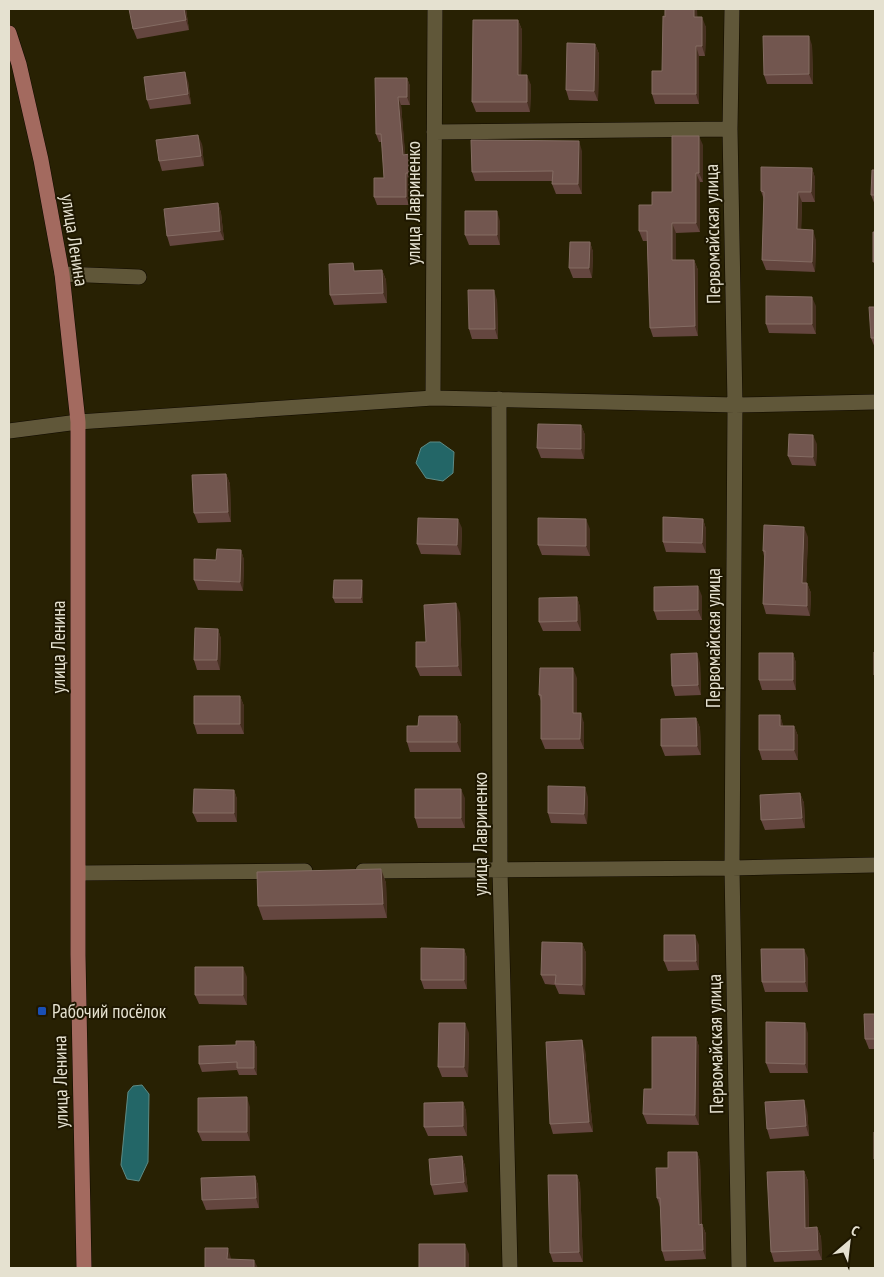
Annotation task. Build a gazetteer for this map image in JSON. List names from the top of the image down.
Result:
{
  "streets": {
    "main road": ["улица Ленина"],
    "street": ["улица Лавриненко", "Первомайская улица"]
  },
  "places": {
    "transit": ["Рабочий посёлок"]
  },
  "north": "top right"
}
